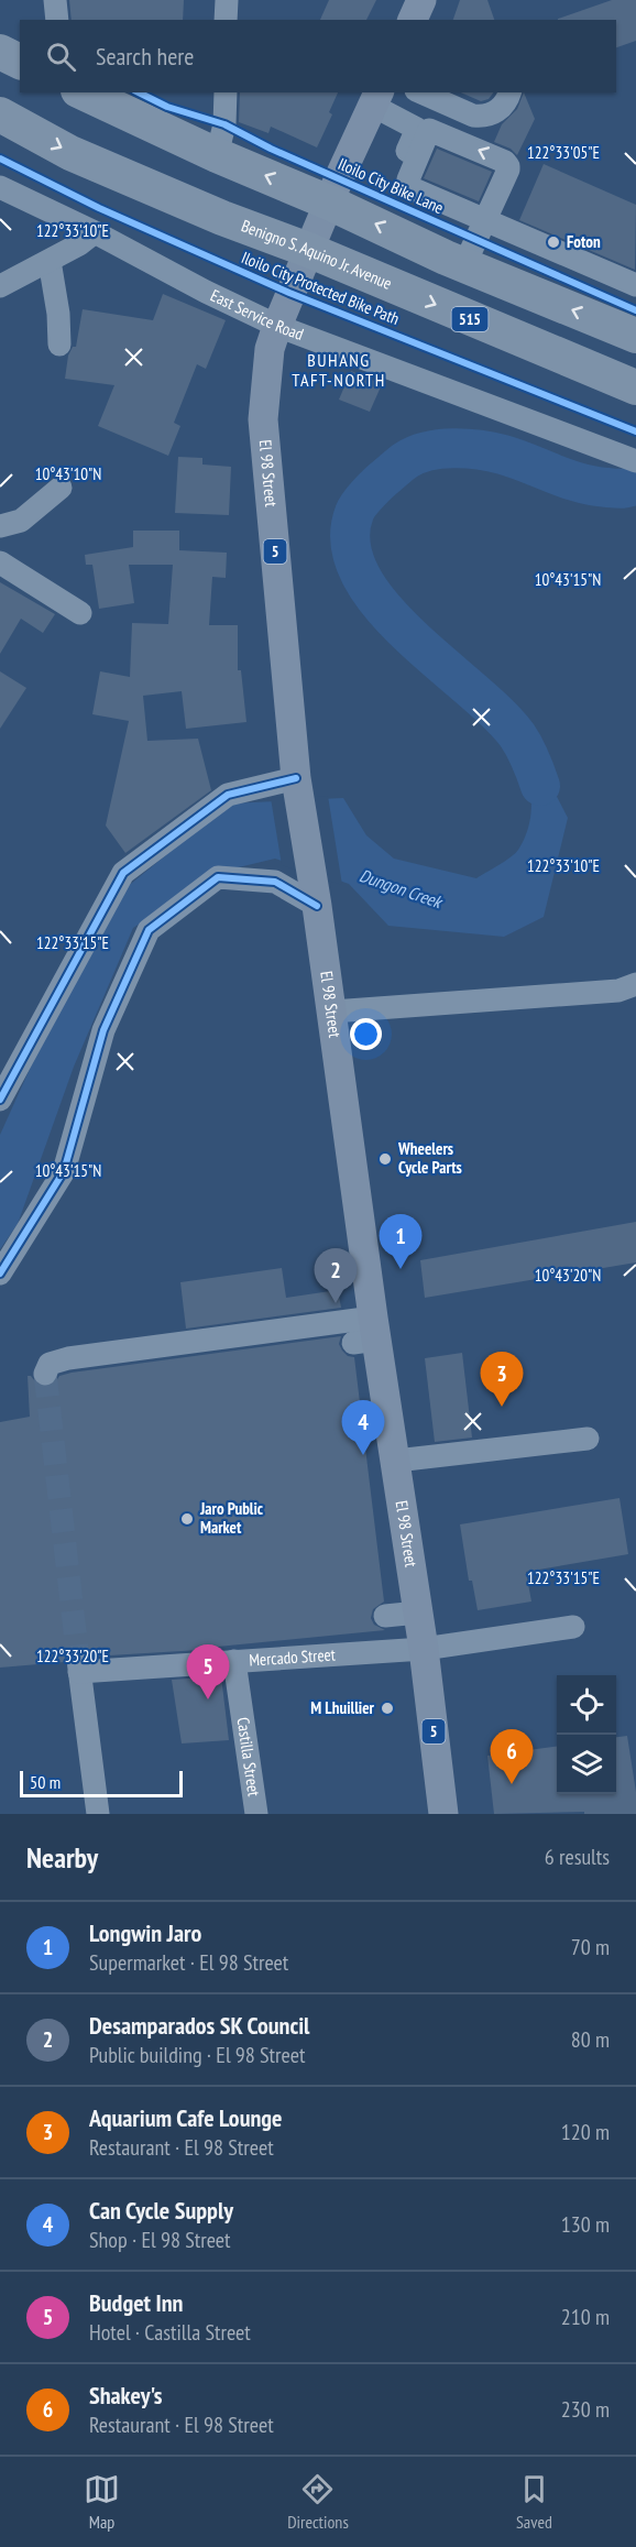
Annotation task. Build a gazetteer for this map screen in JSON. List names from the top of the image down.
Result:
{
  "streets": {
    "highway": ["Benigno S. Aquino Jr. Avenue", "515"],
    "main road": ["El 98 Street", "5"],
    "street": ["East Service Road", "Mercado Street", "Castilla Street"],
    "cycle path": ["Iloilo City Bike Lane", "Iloilo City Protected Bike Path"]
  },
  "crossings": [
    ["Benigno S. Aquino Jr. Avenue", "El 98 Street"],
    ["East Service Road", "El 98 Street"],
    ["El 98 Street", "Mercado Street"],
    ["Mercado Street", "Castilla Street"]
  ],
  "districts": ["BUHANG TAFT-NORTH"],
  "water": ["Dungon Creek"],
  "places": [
    "Foton",
    "Wheelers Cycle Parts",
    "Jaro Public Market",
    "M Lhuillier"
  ],
  "scale_bar": "50 m",
  "page": {
    "search": "Search here",
    "pins": [
      "1",
      "2",
      "3",
      "4",
      "5",
      "6"
    ],
    "scale": "50 m",
    "heading": ["Nearby", "6 results"],
    "list": [
      {
        "mark": "1",
        "name": "Longwin Jaro",
        "note": "Supermarket · El 98 Street",
        "value": "70 m"
      },
      {
        "mark": "2",
        "name": "Desamparados SK Council",
        "note": "Public building · El 98 Street",
        "value": "80 m"
      },
      {
        "mark": "3",
        "name": "Aquarium Cafe Lounge",
        "note": "Restaurant · El 98 Street",
        "value": "120 m"
      },
      {
        "mark": "4",
        "name": "Can Cycle Supply",
        "note": "Shop · El 98 Street",
        "value": "130 m"
      },
      {
        "mark": "5",
        "name": "Budget Inn",
        "note": "Hotel · Castilla Street",
        "value": "210 m"
      },
      {
        "mark": "6",
        "name": "Shakey's",
        "note": "Restaurant · El 98 Street",
        "value": "230 m"
      }
    ],
    "nav": ["Map", "Directions", "Saved"]
  },
  "coordinates": [
    "122°33'05\"E",
    "122°33'10\"E",
    "10°43'10\"N",
    "10°43'15\"N",
    "122°33'15\"E",
    "10°43'20\"N",
    "122°33'20\"E"
  ]
}
